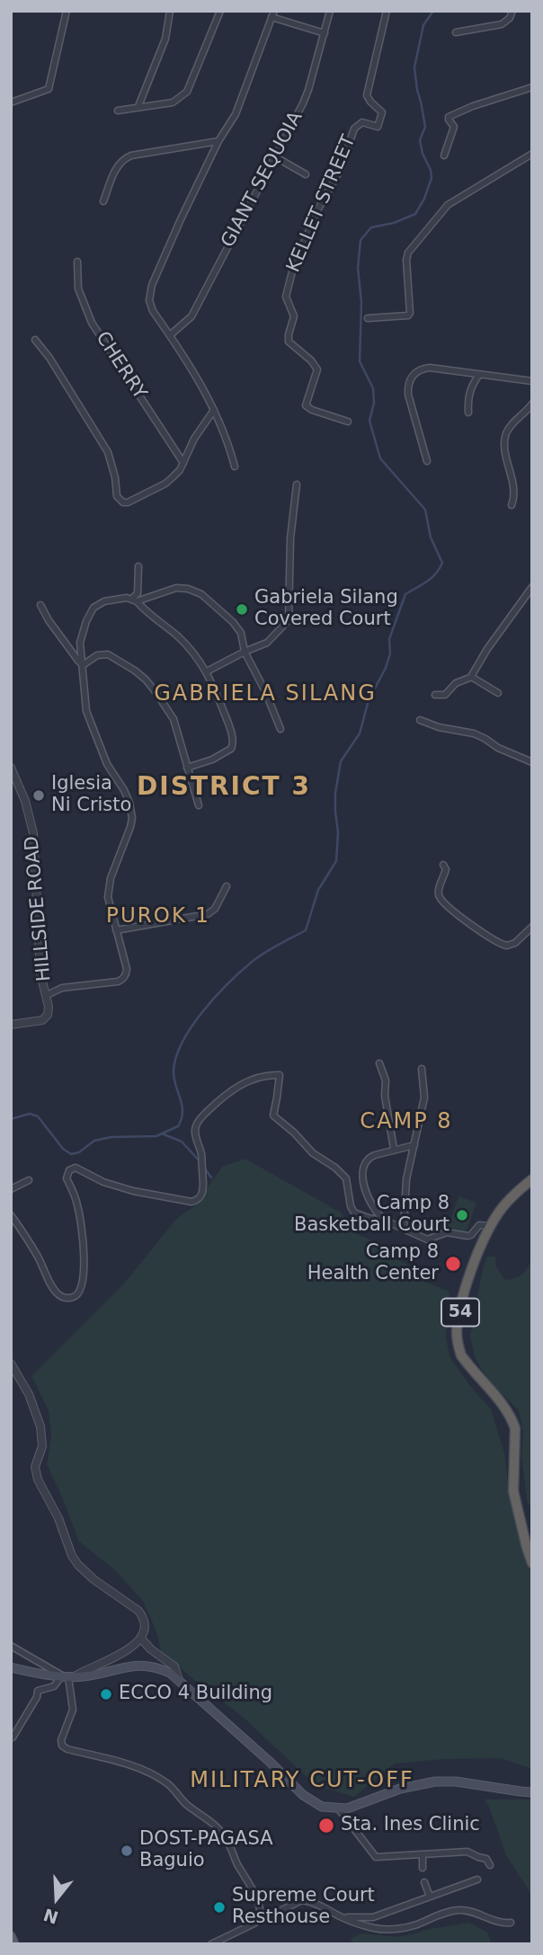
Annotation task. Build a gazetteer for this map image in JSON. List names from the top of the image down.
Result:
{
  "streets": {
    "highway": ["54"],
    "street": [
      "GIANT SEQUOIA",
      "KELLET STREET",
      "CHERRY",
      "HILLSIDE ROAD"
    ]
  },
  "districts": [
    "GABRIELA SILANG",
    "DISTRICT 3",
    "PUROK 1",
    "CAMP 8",
    "MILITARY CUT-OFF"
  ],
  "places": [
    "Gabriela Silang Covered Court",
    "Iglesia Ni Cristo",
    "Camp 8 Basketball Court",
    "Camp 8 Health Center",
    "ECCO 4 Building",
    "Sta. Ines Clinic",
    "DOST-PAGASA Baguio",
    "Supreme Court Resthouse"
  ],
  "north": "bottom"
}
